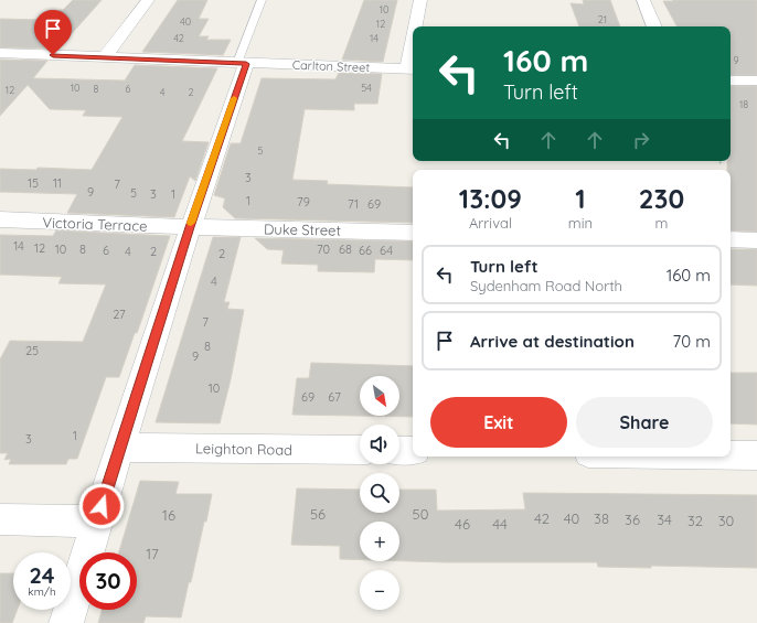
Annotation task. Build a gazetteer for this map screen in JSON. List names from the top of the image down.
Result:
{
  "streets": {
    "street": [
      "Carlton Street",
      "Victoria Terrace",
      "Duke Street",
      "Leighton Road"
    ]
  },
  "crossings": [
    ["Victoria Terrace", "Duke Street"]
  ],
  "house_numbers": [
    "10",
    "21",
    "40",
    "12",
    "42",
    "14",
    "9",
    "10",
    "54",
    "8",
    "6",
    "12",
    "4",
    "2",
    "18",
    "5",
    "3",
    "15",
    "11",
    "7",
    "9",
    "5",
    "3",
    "1",
    "1",
    "79",
    "71",
    "69",
    "14",
    "12",
    "10",
    "8",
    "70",
    "68",
    "6",
    "66",
    "64",
    "4",
    "2",
    "2",
    "4",
    "27",
    "7",
    "8",
    "25",
    "9",
    "10",
    "69",
    "67",
    "1",
    "3",
    "56",
    "50",
    "16",
    "42",
    "40",
    "38",
    "36",
    "34",
    "32",
    "30",
    "46",
    "44",
    "17"
  ],
  "north": "bottom right",
  "page": {
    "turn": ["160 m", "Turn left"],
    "eta": [
      "13:09",
      "Arrival",
      "1",
      "min",
      "230",
      "m"
    ],
    "list": [
      {
        "name": "Turn left",
        "note": "Sydenham Road North",
        "value": "160 m"
      },
      {
        "name": "Arrive at destination",
        "value": "70 m"
      }
    ],
    "map_buttons": ["+", "−"],
    "buttons": ["Exit", "Share"],
    "speed": "24 km/h",
    "limit": "30"
  }
}
